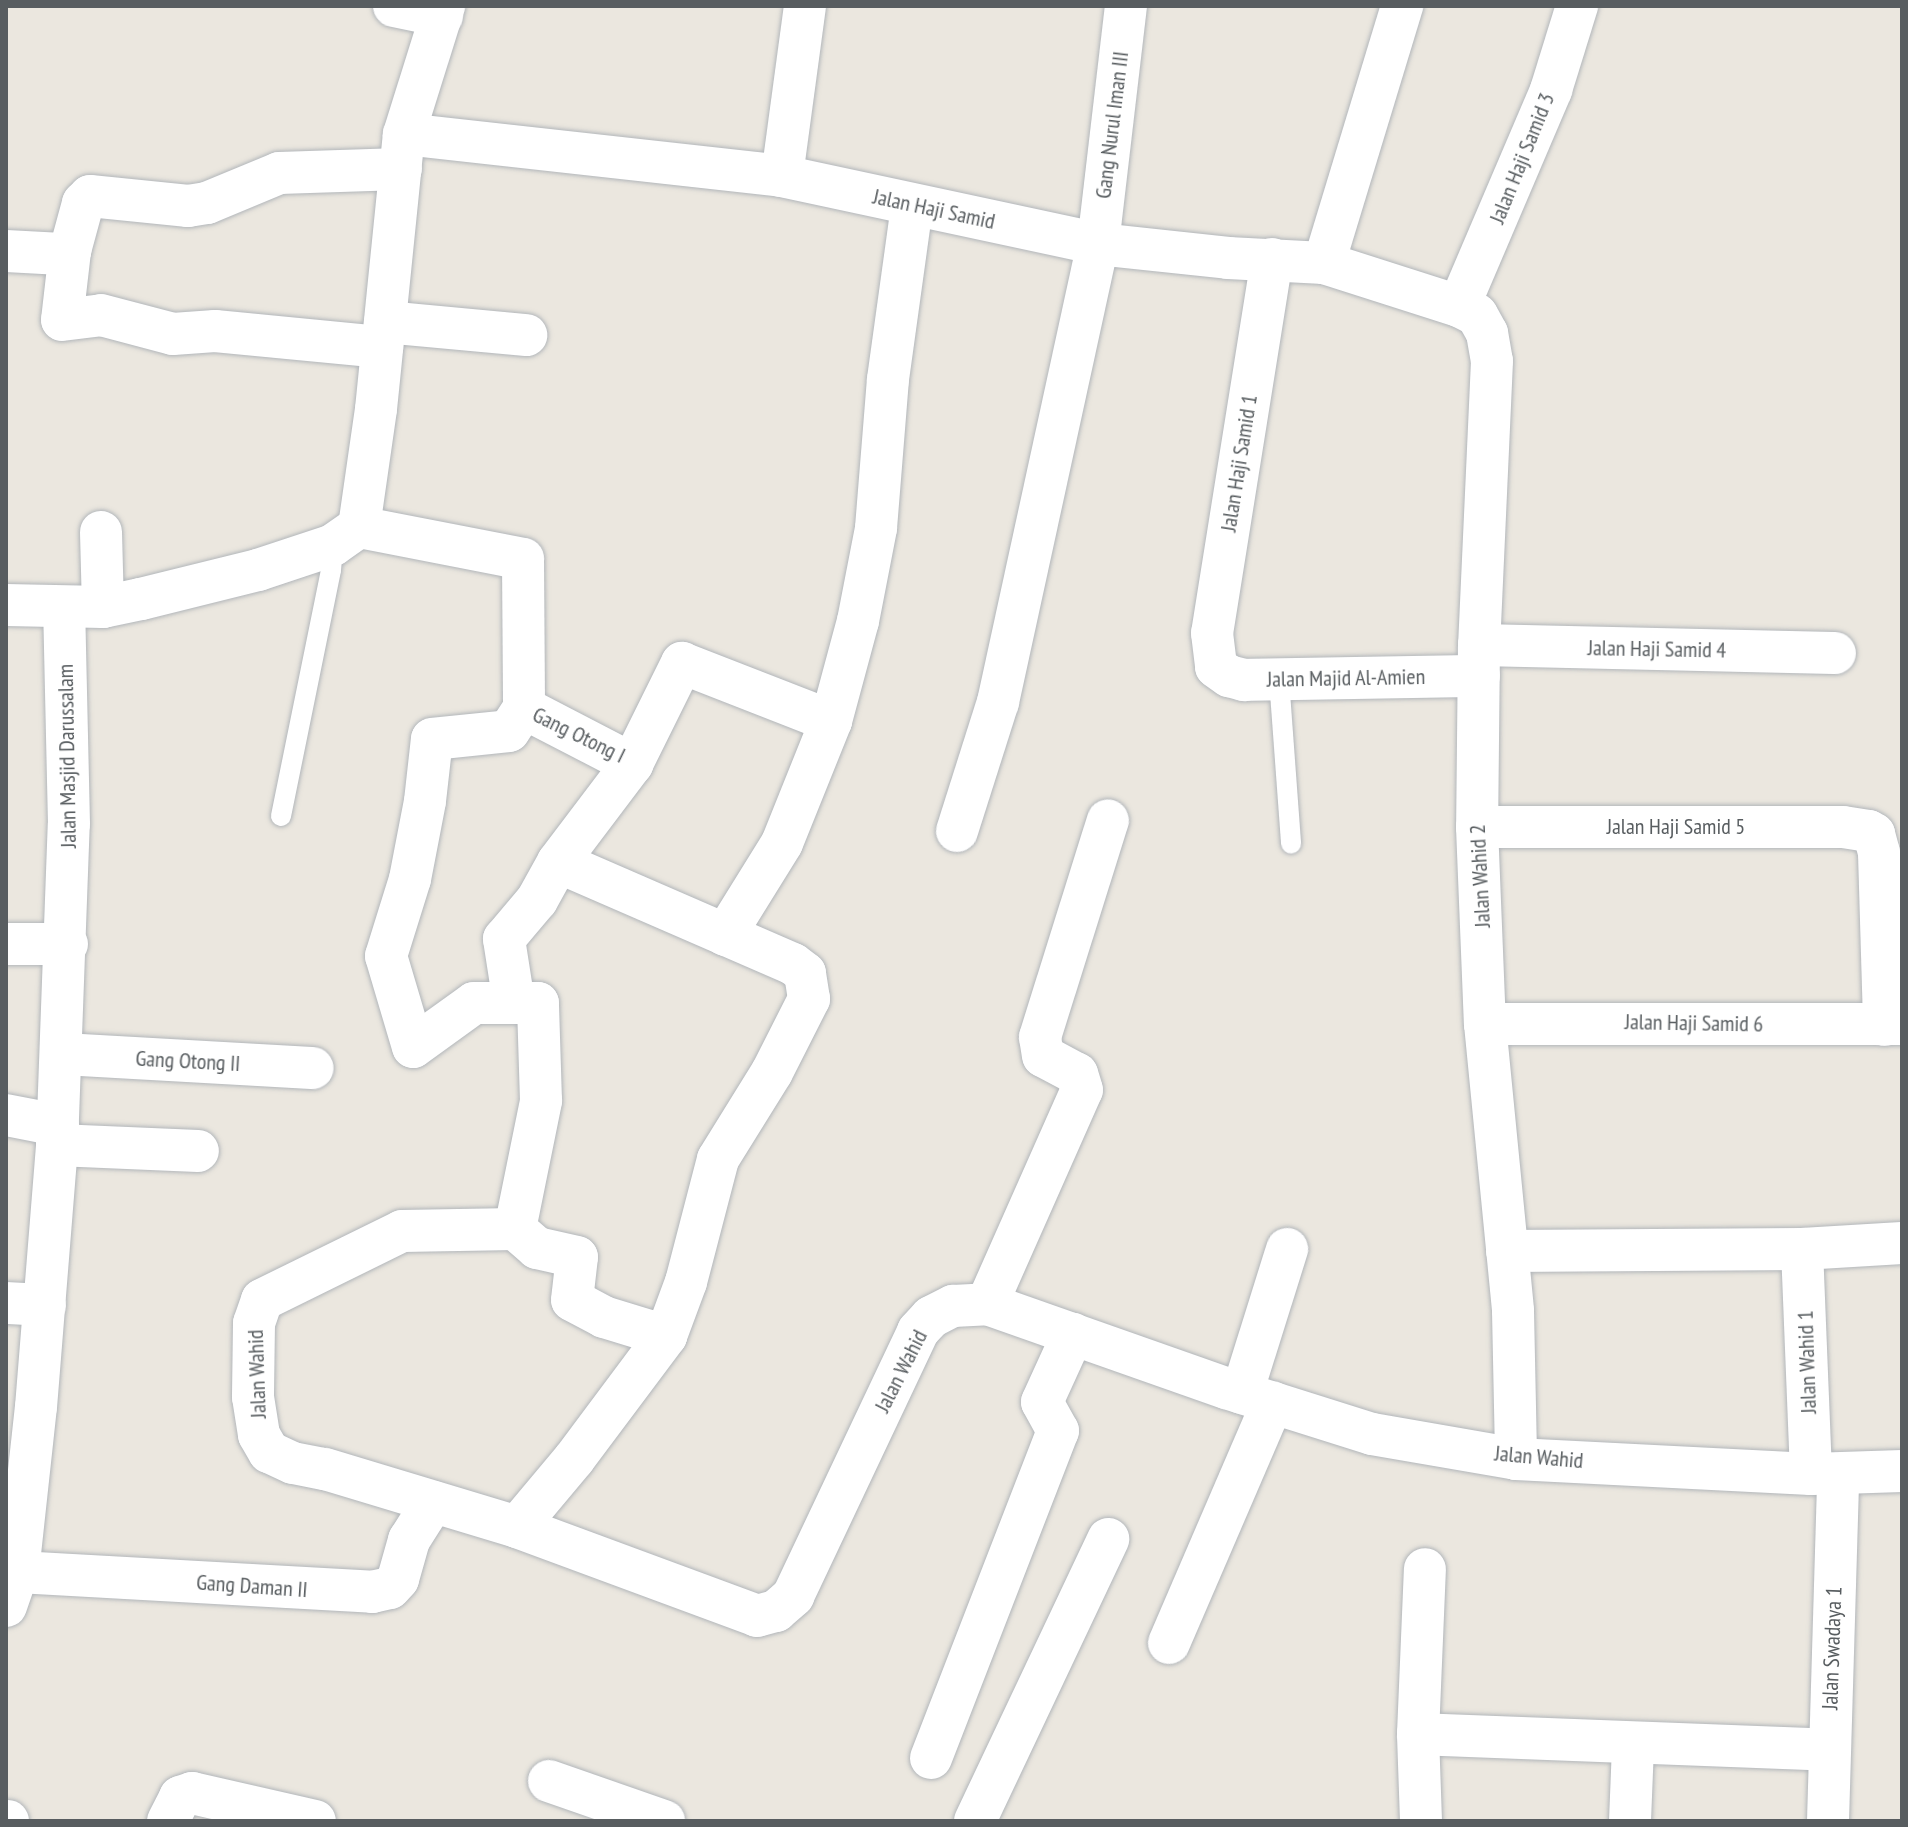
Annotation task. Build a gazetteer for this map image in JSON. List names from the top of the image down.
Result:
{
  "streets": {
    "street": [
      "Gang Nurul Iman III",
      "Jalan Haji Samid 3",
      "Jalan Haji Samid",
      "Jalan Haji Samid 1",
      "Jalan Haji Samid 4",
      "Jalan Majid Al-Amien",
      "Gang Otong I",
      "Jalan Masjid Darussalam",
      "Jalan Haji Samid 5",
      "Jalan Wahid 2",
      "Jalan Haji Samid 6",
      "Gang Otong II",
      "Jalan Wahid 1",
      "Jalan Wahid",
      "Gang Daman II",
      "Jalan Swadaya 1"
    ]
  },
  "crossings": [
    ["Gang Nurul Iman III", "Jalan Haji Samid"],
    ["Jalan Haji Samid 3", "Jalan Haji Samid"],
    ["Jalan Haji Samid 3", "Jalan Wahid 2"],
    ["Jalan Haji Samid", "Jalan Haji Samid 1"],
    ["Jalan Haji Samid", "Jalan Wahid 2"],
    ["Jalan Haji Samid 1", "Jalan Majid Al-Amien"],
    ["Jalan Haji Samid 4", "Jalan Majid Al-Amien"],
    ["Jalan Haji Samid 4", "Jalan Wahid 2"],
    ["Jalan Majid Al-Amien", "Jalan Wahid 2"],
    ["Jalan Masjid Darussalam", "Gang Otong II"],
    ["Jalan Masjid Darussalam", "Gang Daman II"],
    ["Jalan Haji Samid 5", "Jalan Wahid 2"],
    ["Jalan Haji Samid 5", "Jalan Haji Samid 6"],
    ["Jalan Wahid 2", "Jalan Haji Samid 6"],
    ["Jalan Wahid 2", "Jalan Wahid"],
    ["Jalan Wahid 1", "Jalan Wahid"],
    ["Jalan Wahid 1", "Jalan Swadaya 1"],
    ["Jalan Wahid", "Gang Daman II"],
    ["Jalan Wahid", "Jalan Swadaya 1"]
  ]
}
